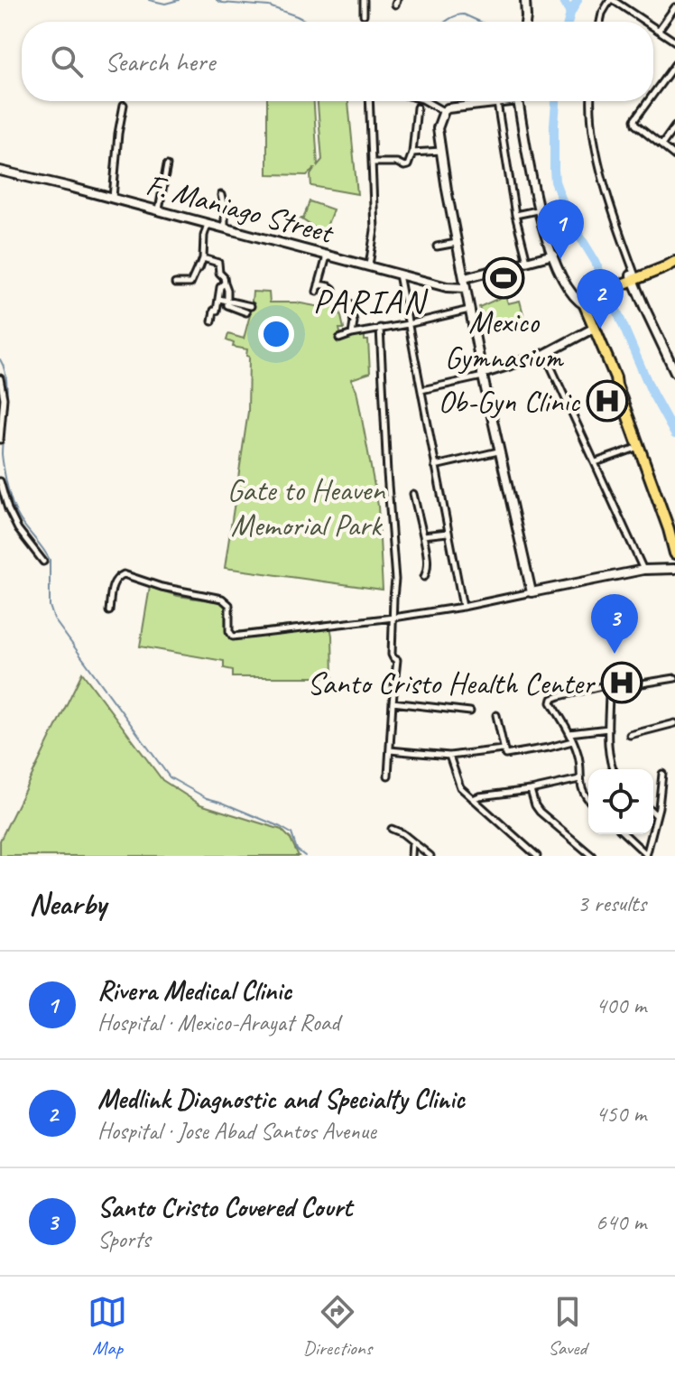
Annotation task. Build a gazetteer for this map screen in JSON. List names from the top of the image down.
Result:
{
  "streets": {
    "main road": ["F. Maniago Street"]
  },
  "districts": ["PARIAN"],
  "parks": ["Gate to Heaven Memorial Park"],
  "places": {
    "sports": ["Mexico Gymnasium"],
    "hospital": ["Ob-Gyn Clinic", "Santo Cristo Health Center"]
  },
  "page": {
    "search": "Search here",
    "pins": ["1", "2", "3"],
    "heading": ["Nearby", "3 results"],
    "list": [
      {
        "mark": "1",
        "name": "Rivera Medical Clinic",
        "note": "Hospital · Mexico-Arayat Road",
        "value": "400 m"
      },
      {
        "mark": "2",
        "name": "Medlink Diagnostic and Specialty Clinic",
        "note": "Hospital · Jose Abad Santos Avenue",
        "value": "450 m"
      },
      {
        "mark": "3",
        "name": "Santo Cristo Covered Court",
        "note": "Sports",
        "value": "640 m"
      }
    ],
    "nav": ["Map", "Directions", "Saved"]
  }
}
